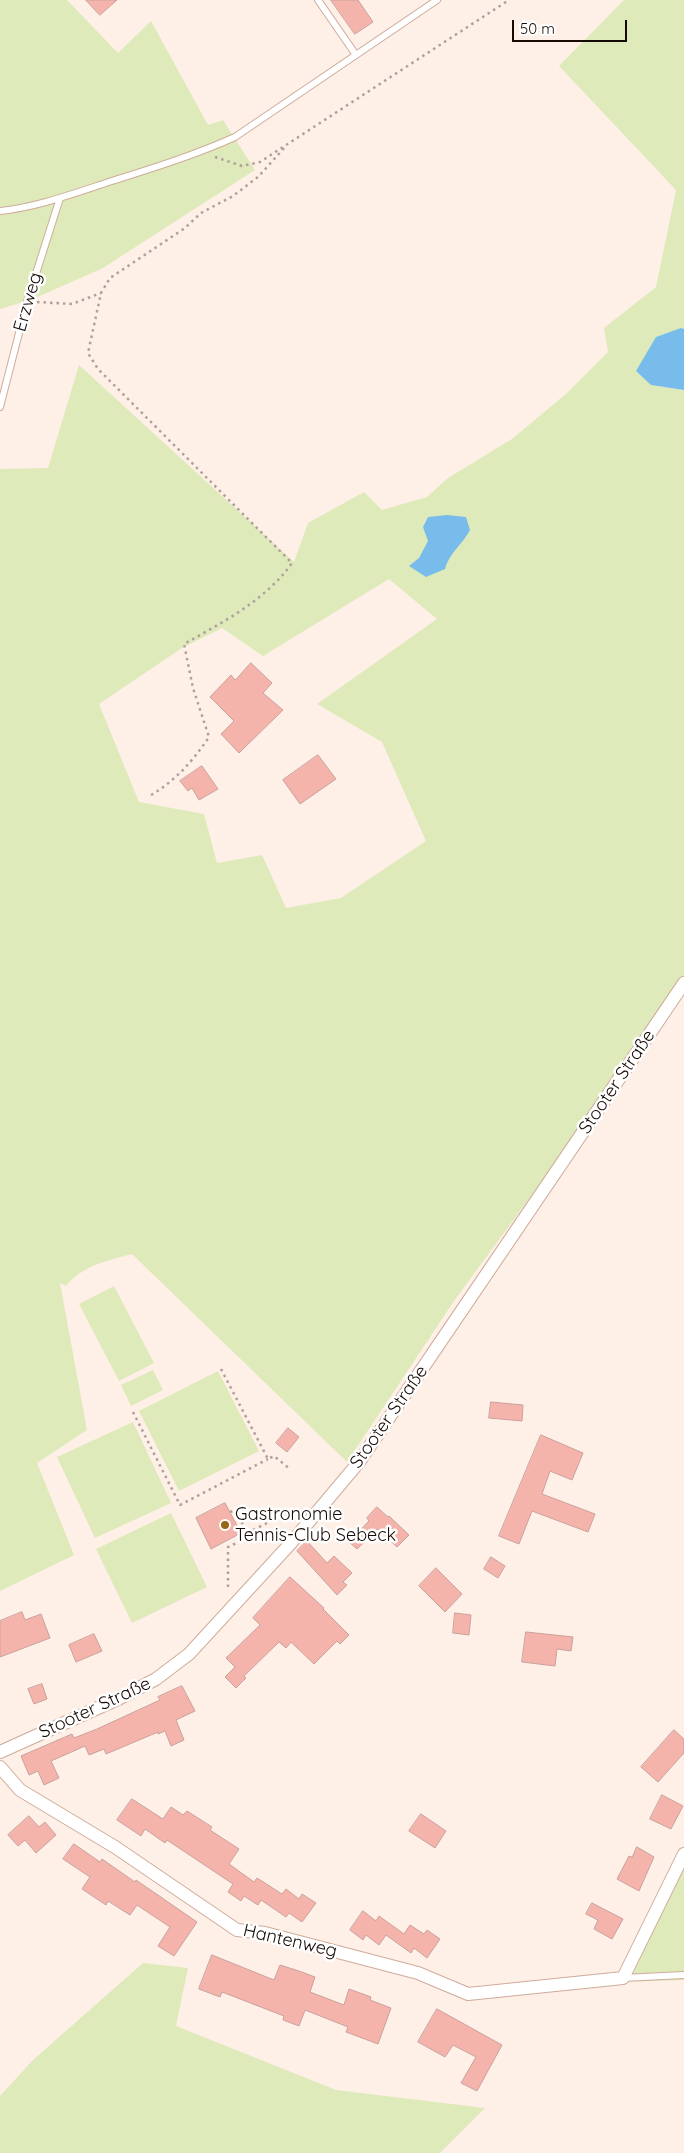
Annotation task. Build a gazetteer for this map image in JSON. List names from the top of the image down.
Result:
{
  "streets": {
    "street": ["Stooter Straße", "Hantenweg"],
    "lane": ["Erzweg"]
  },
  "places": ["Gastronomie Tennis-Club Sebeck"],
  "scale_bar": "50 m"
}
